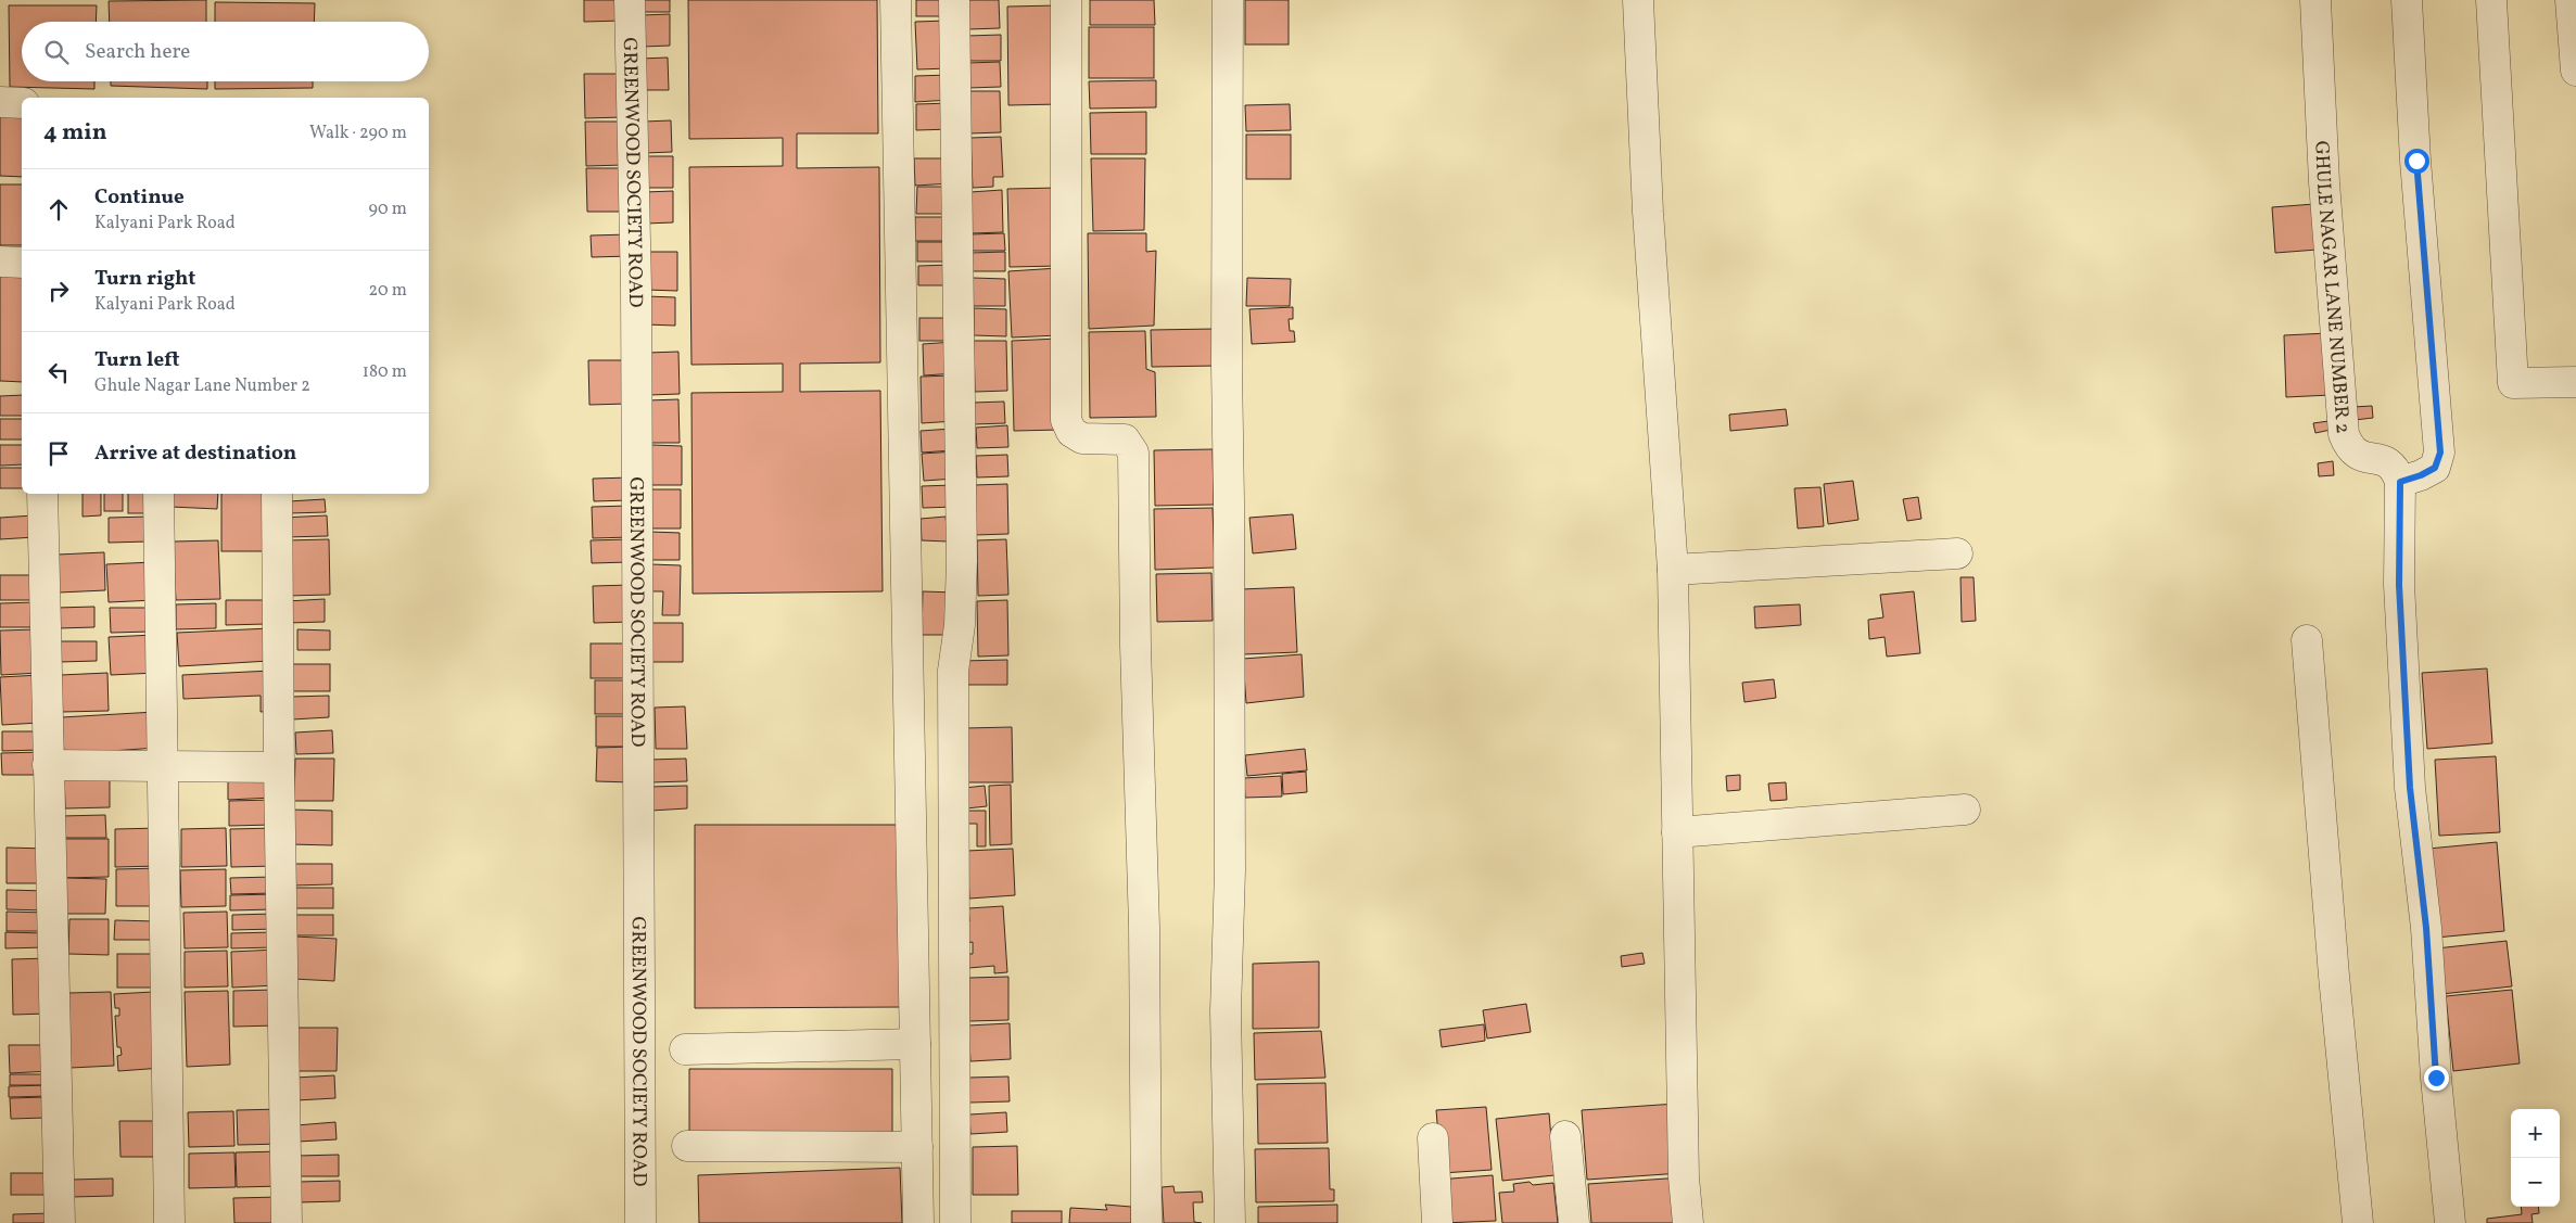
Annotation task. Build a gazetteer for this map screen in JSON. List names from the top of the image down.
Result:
{
  "streets": {
    "street": ["GREENWOOD SOCIETY ROAD", "GHULE NAGAR LANE NUMBER 2"]
  },
  "page": {
    "search": "Search here",
    "heading": ["4 min", "Walk · 290 m"],
    "list": [
      ["Continue", "Kalyani Park Road", "90 m"],
      ["Turn right", "Kalyani Park Road", "20 m"],
      ["Turn left", "Ghule Nagar Lane Number 2", "180 m"],
      "Arrive at destination"
    ],
    "map_buttons": ["+", "−"]
  }
}
